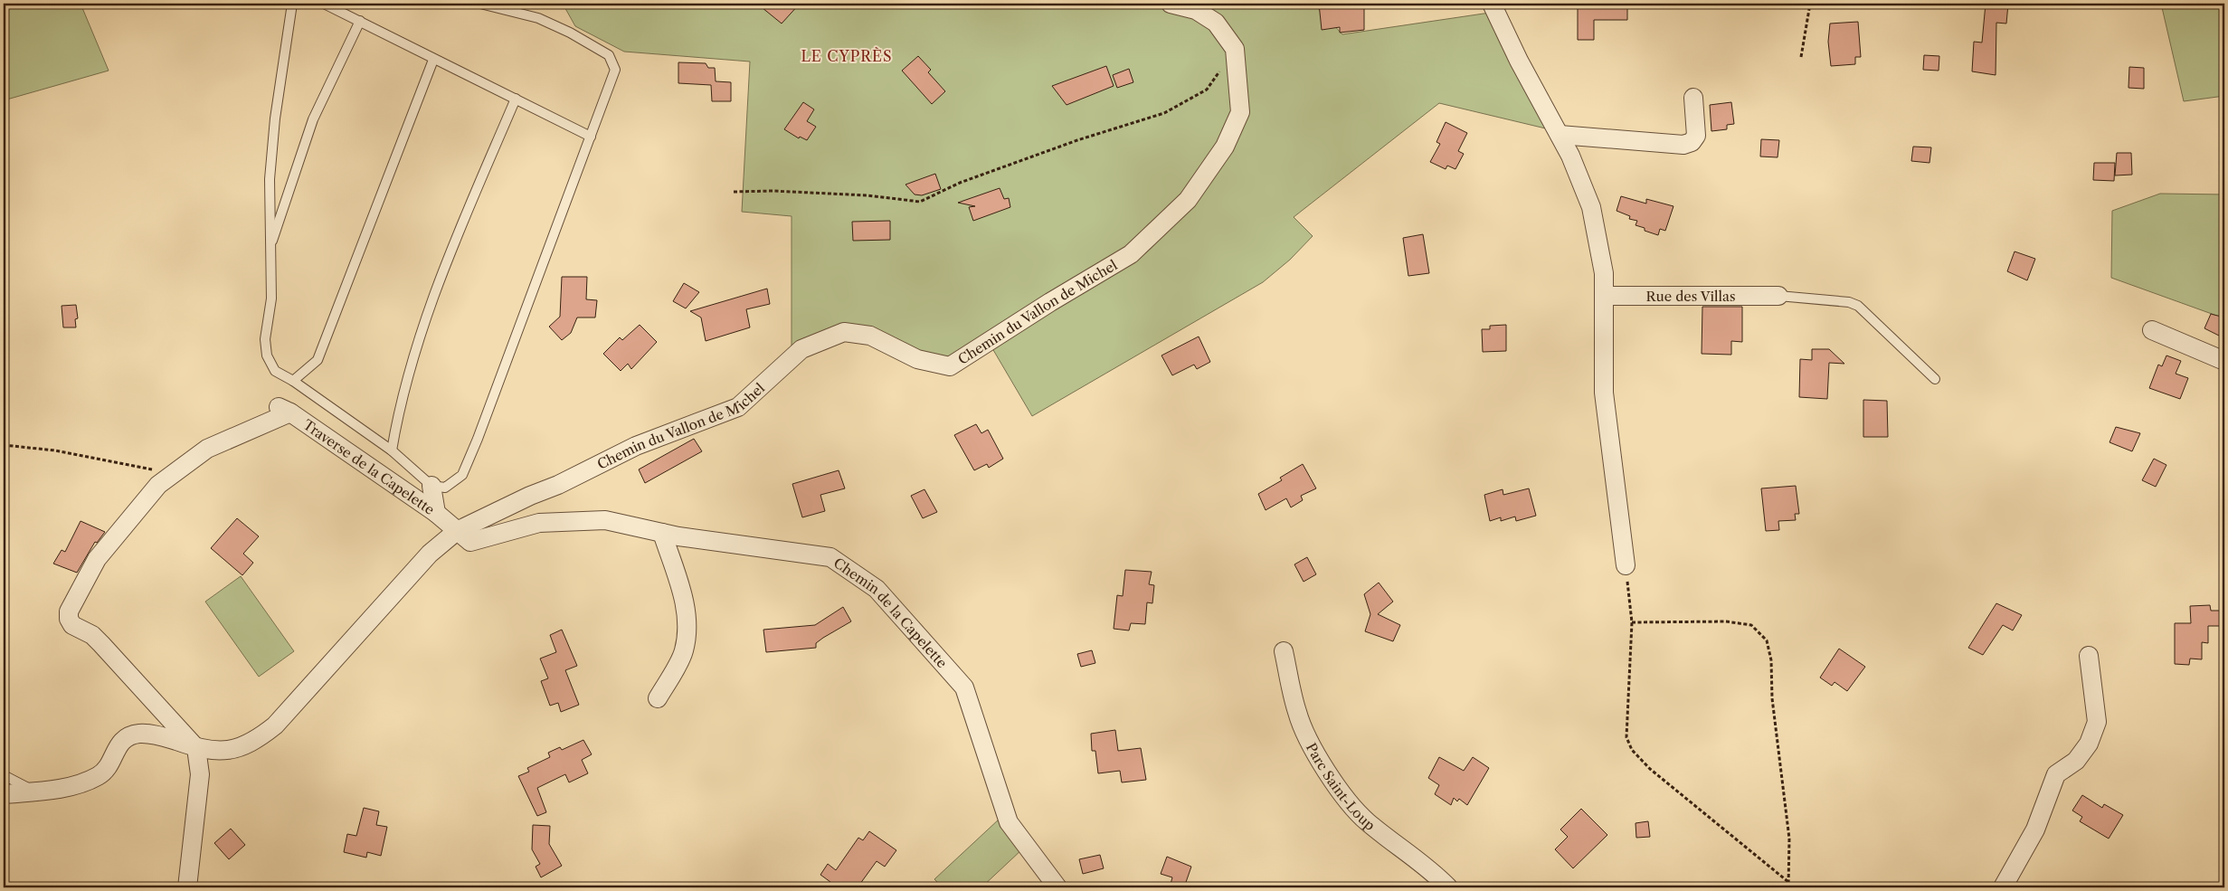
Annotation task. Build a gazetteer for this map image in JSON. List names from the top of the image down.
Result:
{
  "streets": {
    "street": [
      "Rue des Villas",
      "Chemin du Vallon de Michel",
      "Traverse de la Capelette",
      "Chemin de la Capelette",
      "Parc Saint-Loup"
    ]
  },
  "crossings": [
    ["Chemin du Vallon de Michel", "Traverse de la Capelette"],
    ["Chemin du Vallon de Michel", "Chemin de la Capelette"],
    ["Traverse de la Capelette", "Chemin de la Capelette"]
  ],
  "districts": ["LE CYPRÈS"]
}
